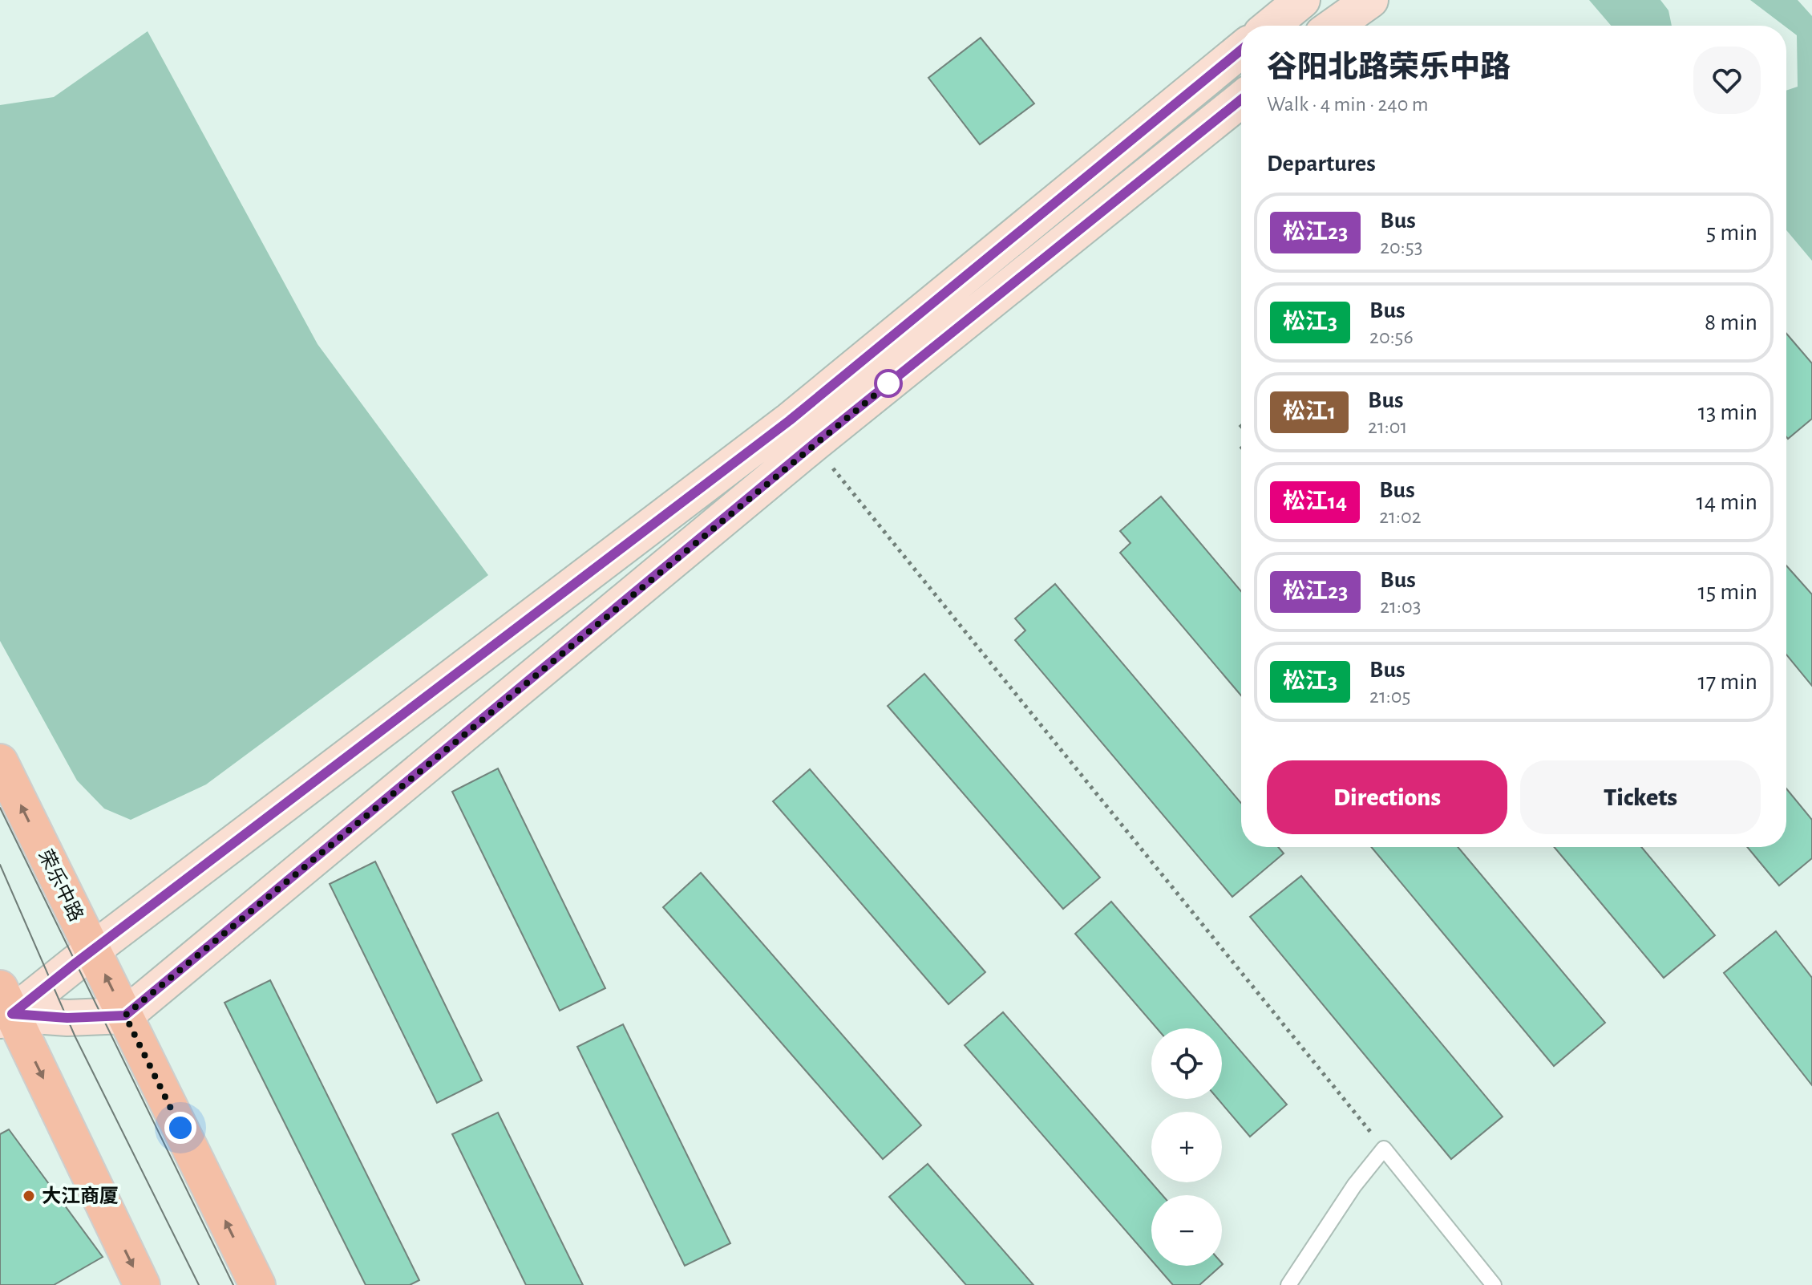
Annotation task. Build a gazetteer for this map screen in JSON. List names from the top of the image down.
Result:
{
  "streets": {
    "main road": ["荣乐中路"]
  },
  "places": ["大江商厦"],
  "lines": ["bus line 松江23"],
  "page": {
    "heading": [
      ["谷阳北路荣乐中路", "Walk · 4 min · 240 m"],
      "Departures"
    ],
    "list": [
      {
        "mark": "松江23",
        "name": "Bus",
        "note": "20:53",
        "value": "5 min"
      },
      {
        "mark": "松江3",
        "name": "Bus",
        "note": "20:56",
        "value": "8 min"
      },
      {
        "mark": "松江1",
        "name": "Bus",
        "note": "21:01",
        "value": "13 min"
      },
      {
        "mark": "松江14",
        "name": "Bus",
        "note": "21:02",
        "value": "14 min"
      },
      {
        "mark": "松江23",
        "name": "Bus",
        "note": "21:03",
        "value": "15 min"
      },
      {
        "mark": "松江3",
        "name": "Bus",
        "note": "21:05",
        "value": "17 min"
      }
    ],
    "buttons": ["Directions", "Tickets"],
    "map_buttons": ["+", "−"]
  }
}
